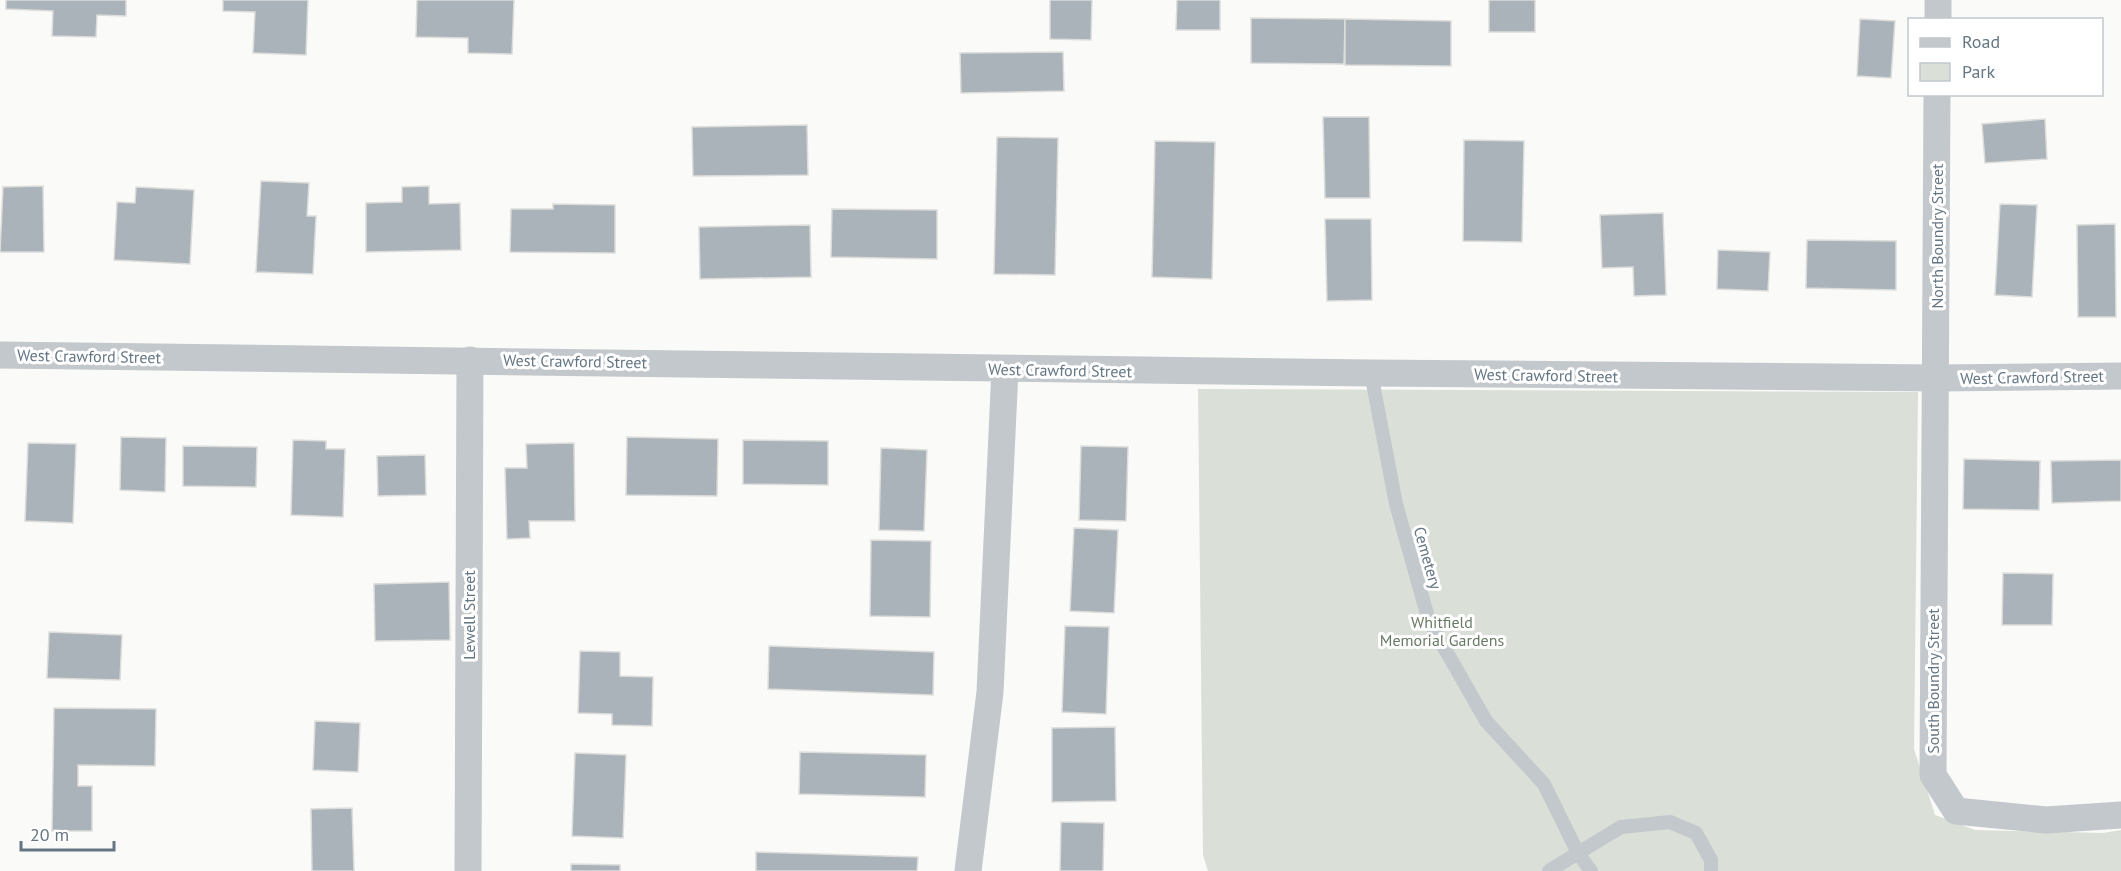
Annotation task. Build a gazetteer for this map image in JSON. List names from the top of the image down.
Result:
{
  "streets": {
    "street": [
      "North Boundry Street",
      "West Crawford Street",
      "Lewell Street",
      "South Boundry Street"
    ],
    "lane": ["Cemetery"]
  },
  "crossings": [
    ["North Boundry Street", "West Crawford Street"],
    ["North Boundry Street", "South Boundry Street"],
    ["West Crawford Street", "Cemetery"],
    ["West Crawford Street", "Lewell Street"],
    ["West Crawford Street", "South Boundry Street"]
  ],
  "parks": ["Whitfield Memorial Gardens"],
  "legend": ["Road", "Park"],
  "scale_bar": "20 m"
}
